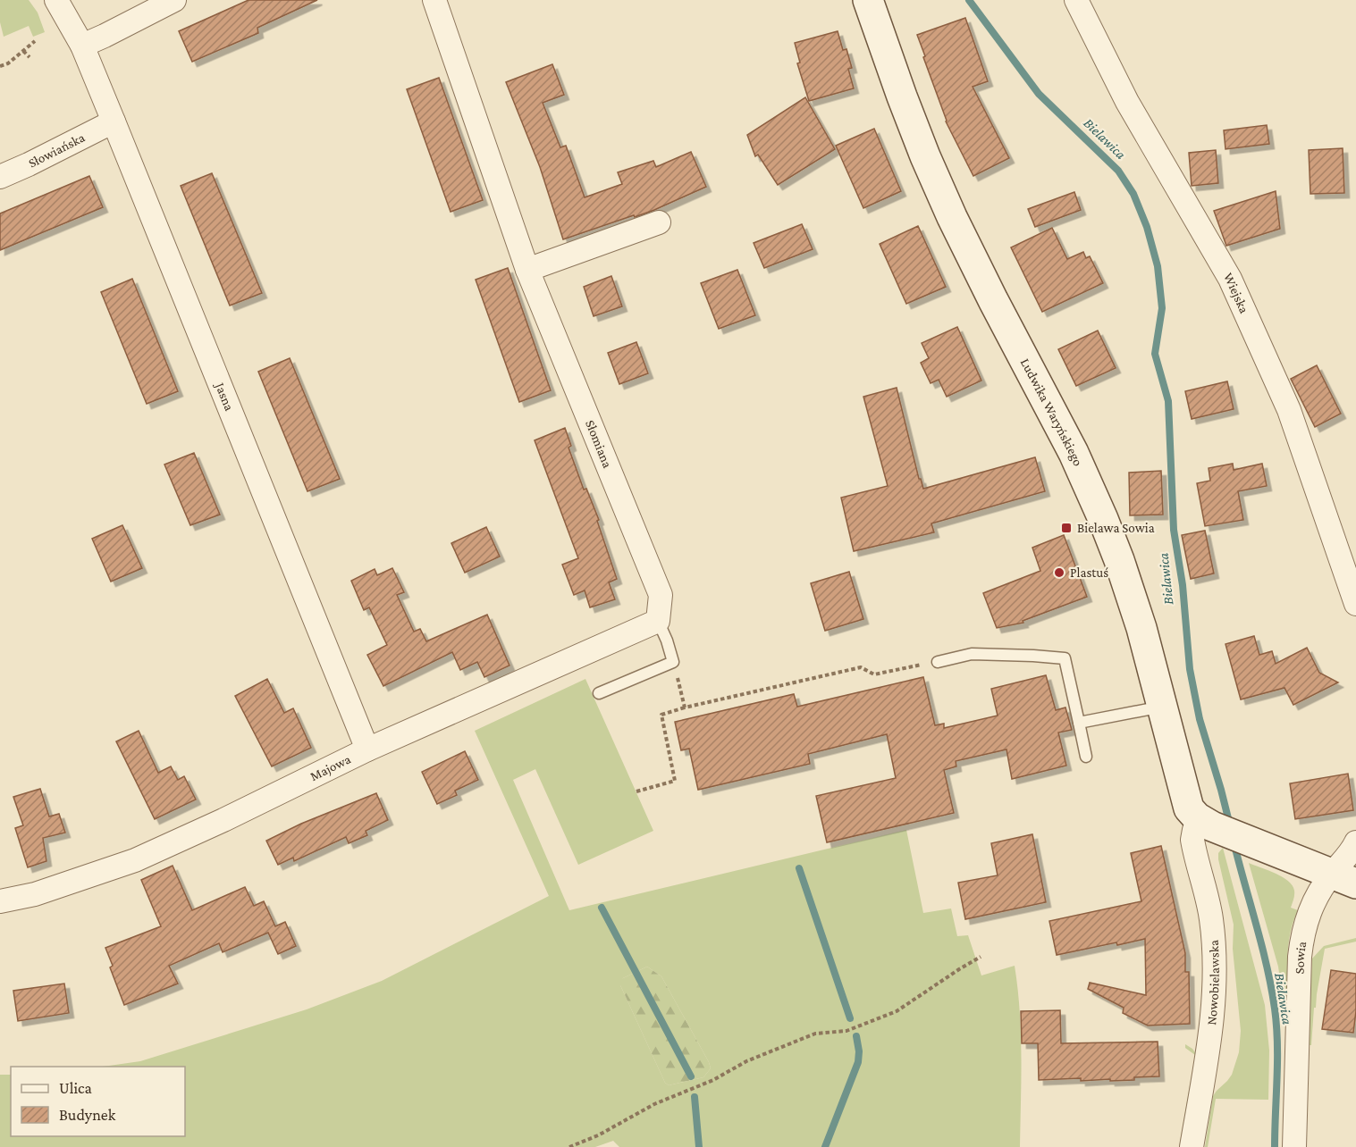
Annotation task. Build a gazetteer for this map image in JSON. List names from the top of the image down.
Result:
{
  "streets": {
    "main road": ["Ludwika Waryńskiego"],
    "street": [
      "Słowiańska",
      "Wiejska",
      "Jasna",
      "Słomiana",
      "Majowa",
      "Sowia",
      "Nowobielawska"
    ]
  },
  "crossings": [
    ["Słowiańska", "Jasna"],
    ["Jasna", "Majowa"],
    ["Ludwika Waryńskiego", "Nowobielawska"],
    ["Słomiana", "Majowa"]
  ],
  "water": ["Bielawica"],
  "places": {
    "transit": ["Bielawa Sowia"],
    "other": ["Plastuś"]
  },
  "legend": ["Ulica", "Budynek"]
}
